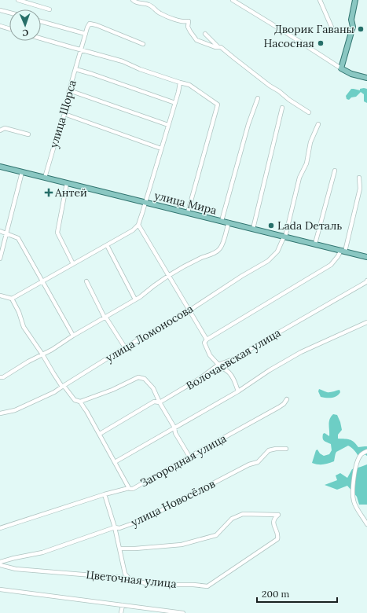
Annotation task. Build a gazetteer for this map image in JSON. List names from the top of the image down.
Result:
{
  "streets": {
    "main road": ["улица Мира"],
    "street": [
      "улица Щорса",
      "улица Ломоносова",
      "Волочаевская улица",
      "Загородная улица",
      "улица Новосёлов",
      "Цветочная улица"
    ]
  },
  "crossings": [
    ["улица Щорса", "улица Мира"],
    ["улица Мира", "улица Ломоносова"]
  ],
  "places": {
    "other": ["Дворик Гаваны", "Насосная", "Lada Dеталь"],
    "health": ["Антей"]
  },
  "scale_bar": "200 m",
  "north": "bottom"
}
